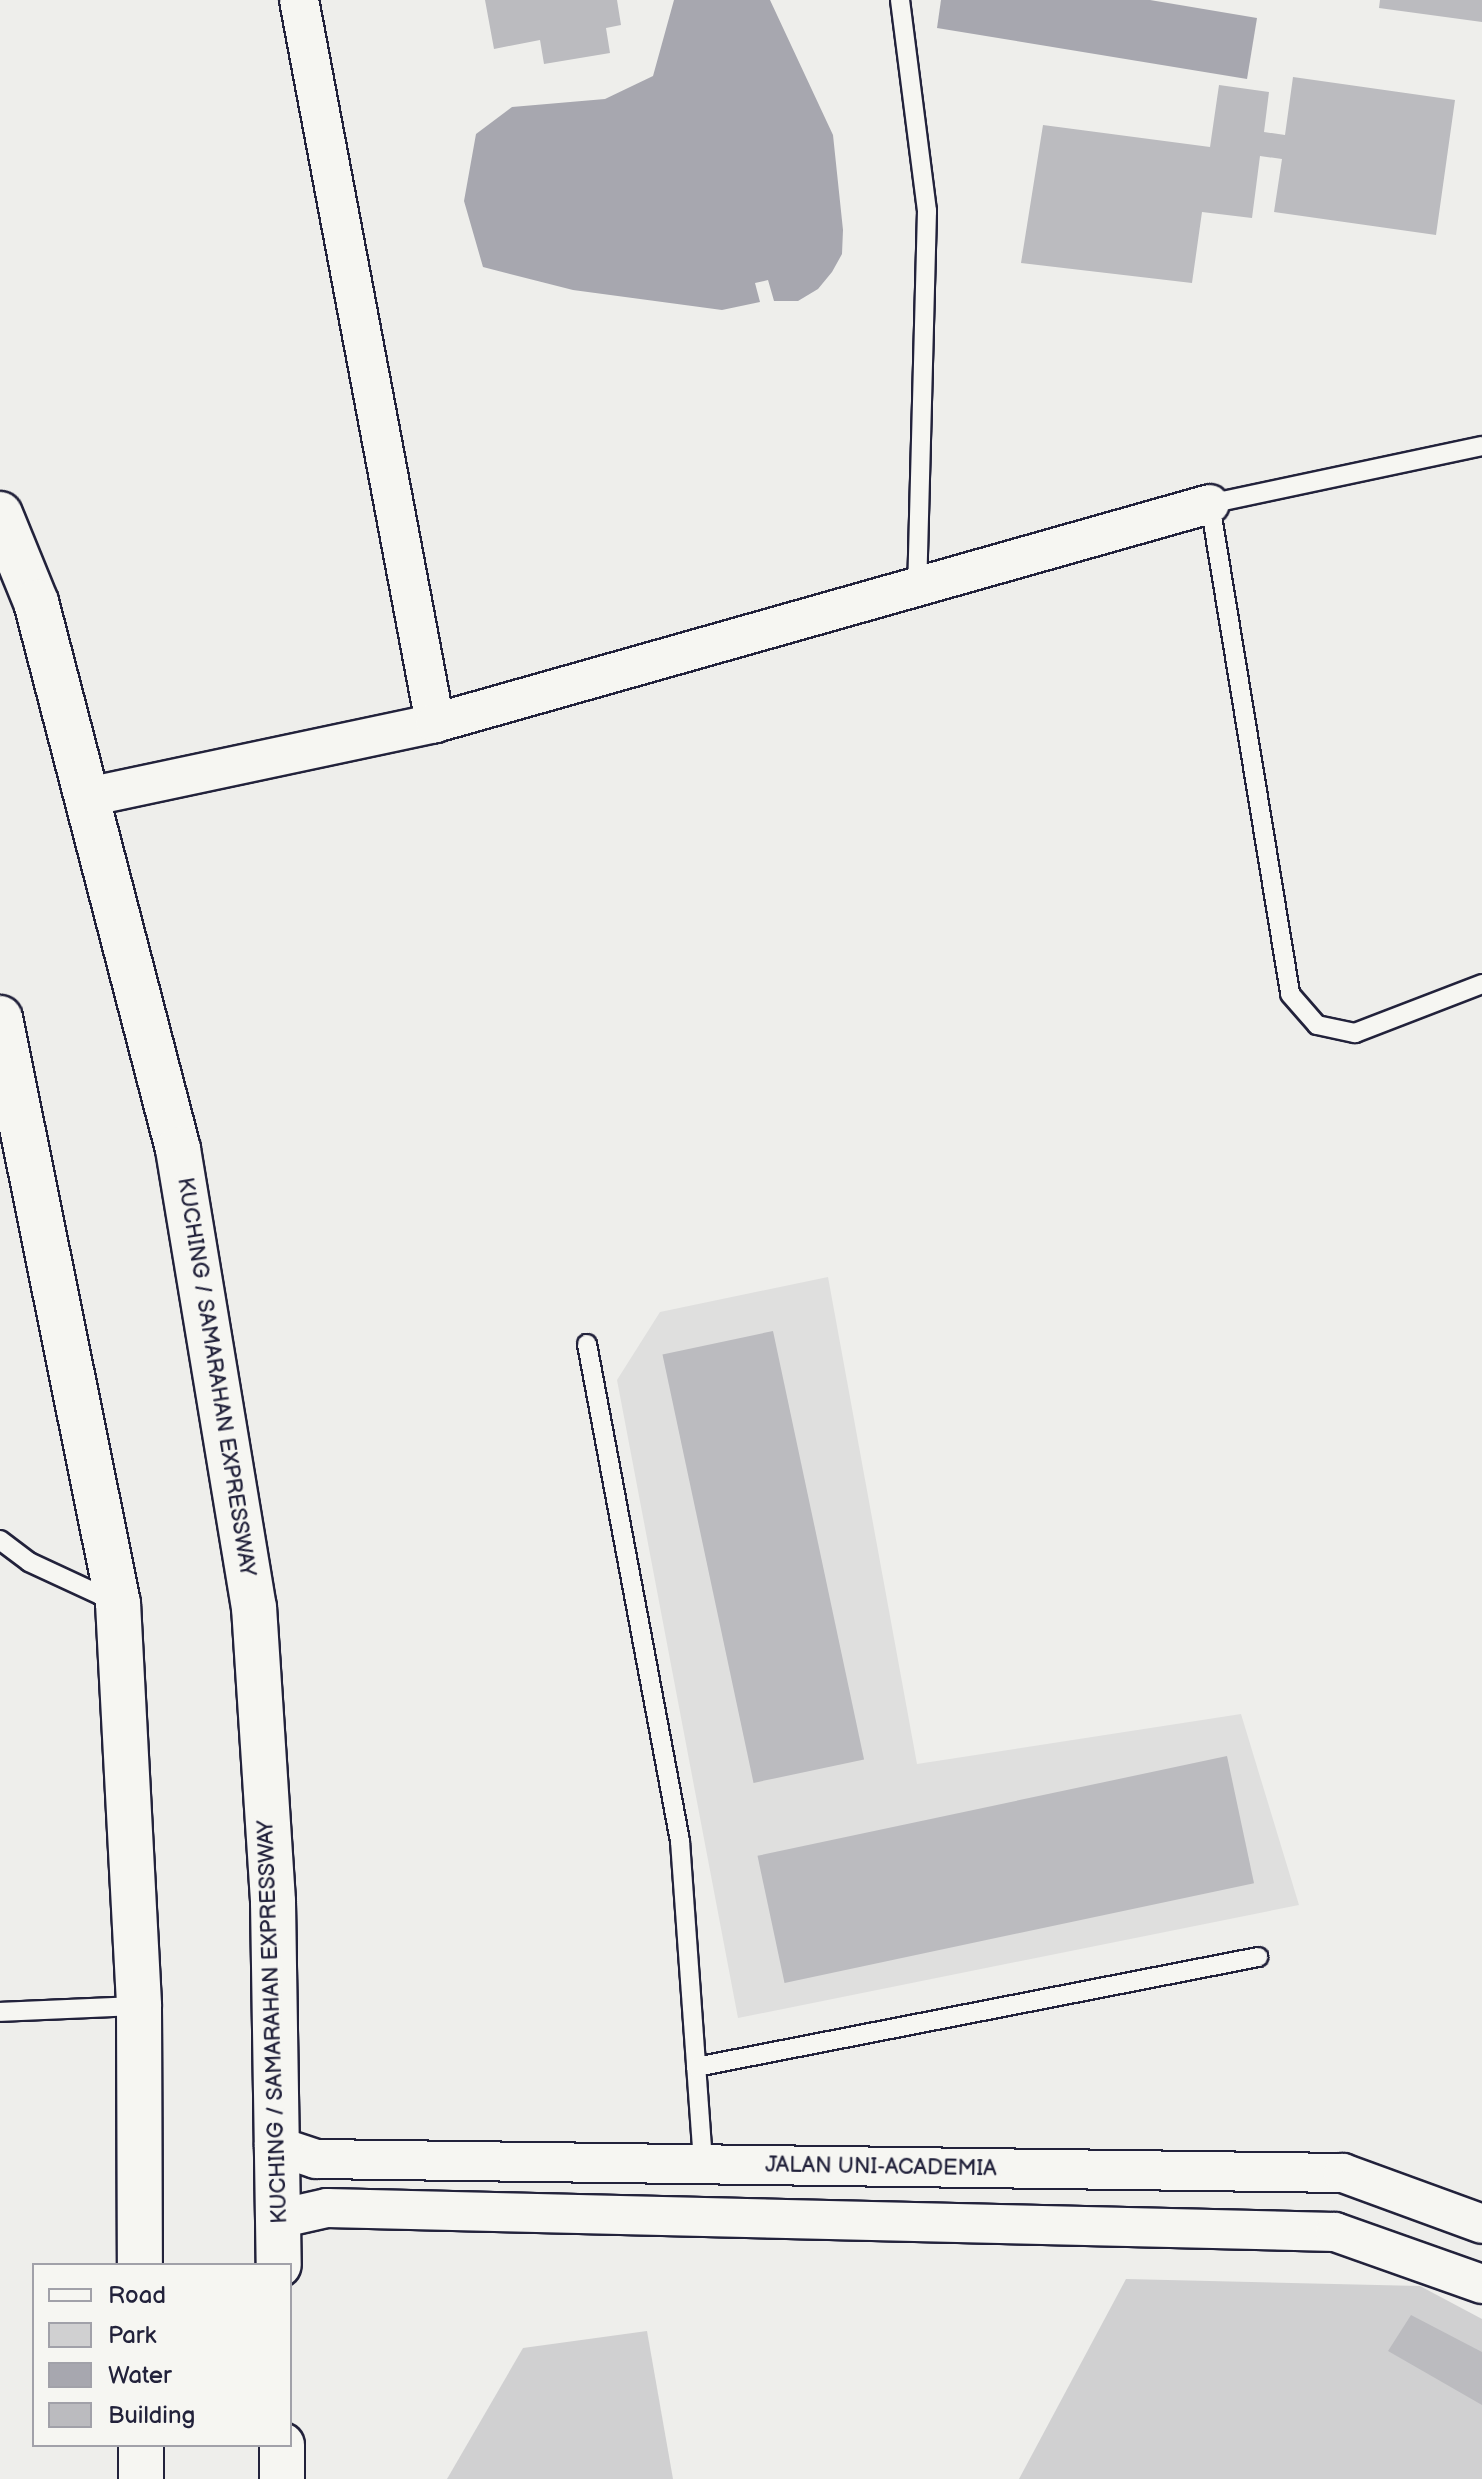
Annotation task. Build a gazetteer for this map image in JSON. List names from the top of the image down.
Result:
{
  "streets": {
    "highway": ["KUCHING / SAMARAHAN EXPRESSWAY"],
    "street": ["JALAN UNI-ACADEMIA"]
  },
  "crossings": [
    ["KUCHING / SAMARAHAN EXPRESSWAY", "JALAN UNI-ACADEMIA"]
  ],
  "legend": [
    "Road",
    "Park",
    "Water",
    "Building"
  ]
}
